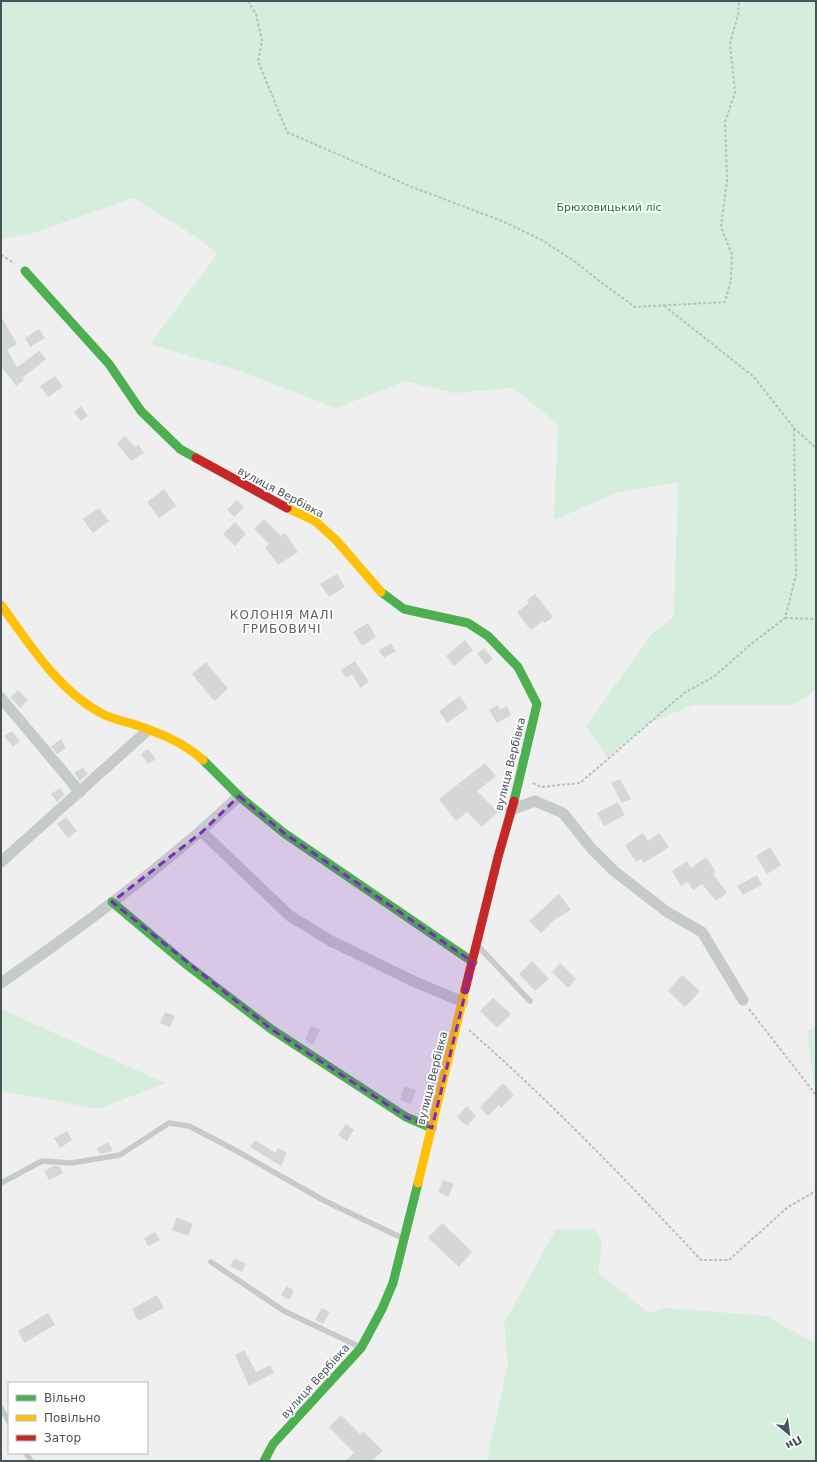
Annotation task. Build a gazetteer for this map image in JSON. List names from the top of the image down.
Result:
{
  "streets": {
    "street": ["вулиця Вербівка"]
  },
  "districts": ["КОЛОНІЯ МАЛІ ГРИБОВИЧІ"],
  "parks": ["Брюховицький ліс"],
  "legend": ["Вільно", "Повільно", "Затор"],
  "north": "bottom right"
}
